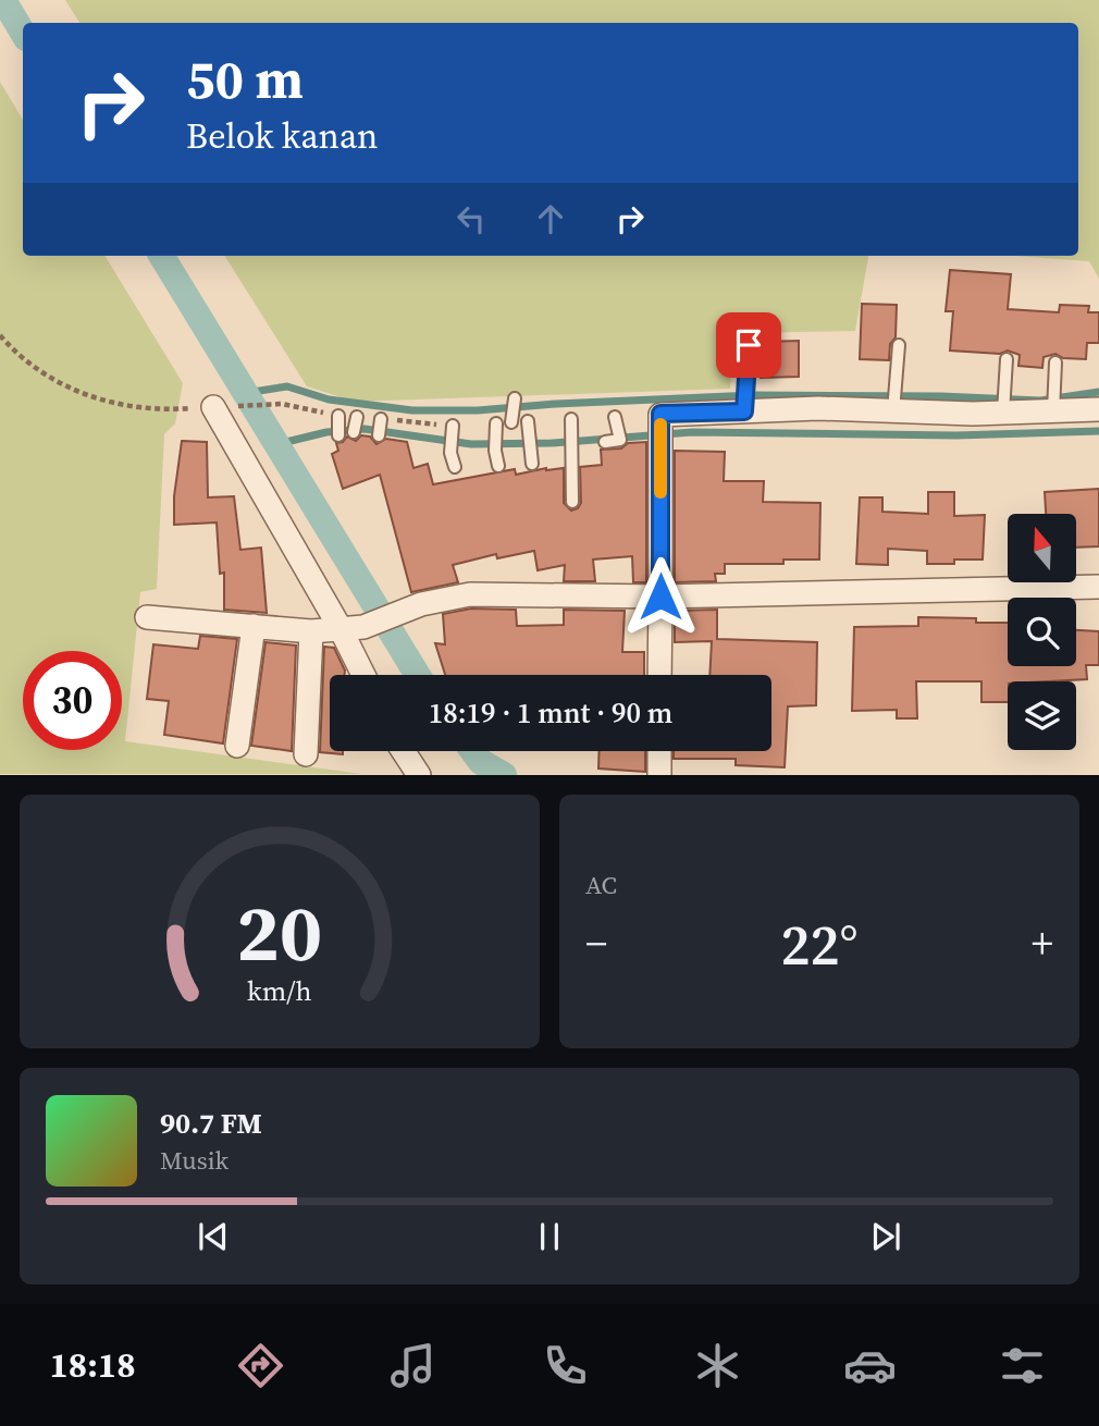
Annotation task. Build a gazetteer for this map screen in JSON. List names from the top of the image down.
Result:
{
  "north": "top",
  "page": {
    "turn": ["50 m", "Belok kanan"],
    "limit": "30",
    "trip": "18:19 · 1 mnt · 90 m",
    "tile": "AC",
    "heat": ["−", "22°", "+"],
    "song": ["90.7 FM", "Musik"],
    "tabs": "18:18",
    "gauge": ["20", "km/h"]
  }
}
